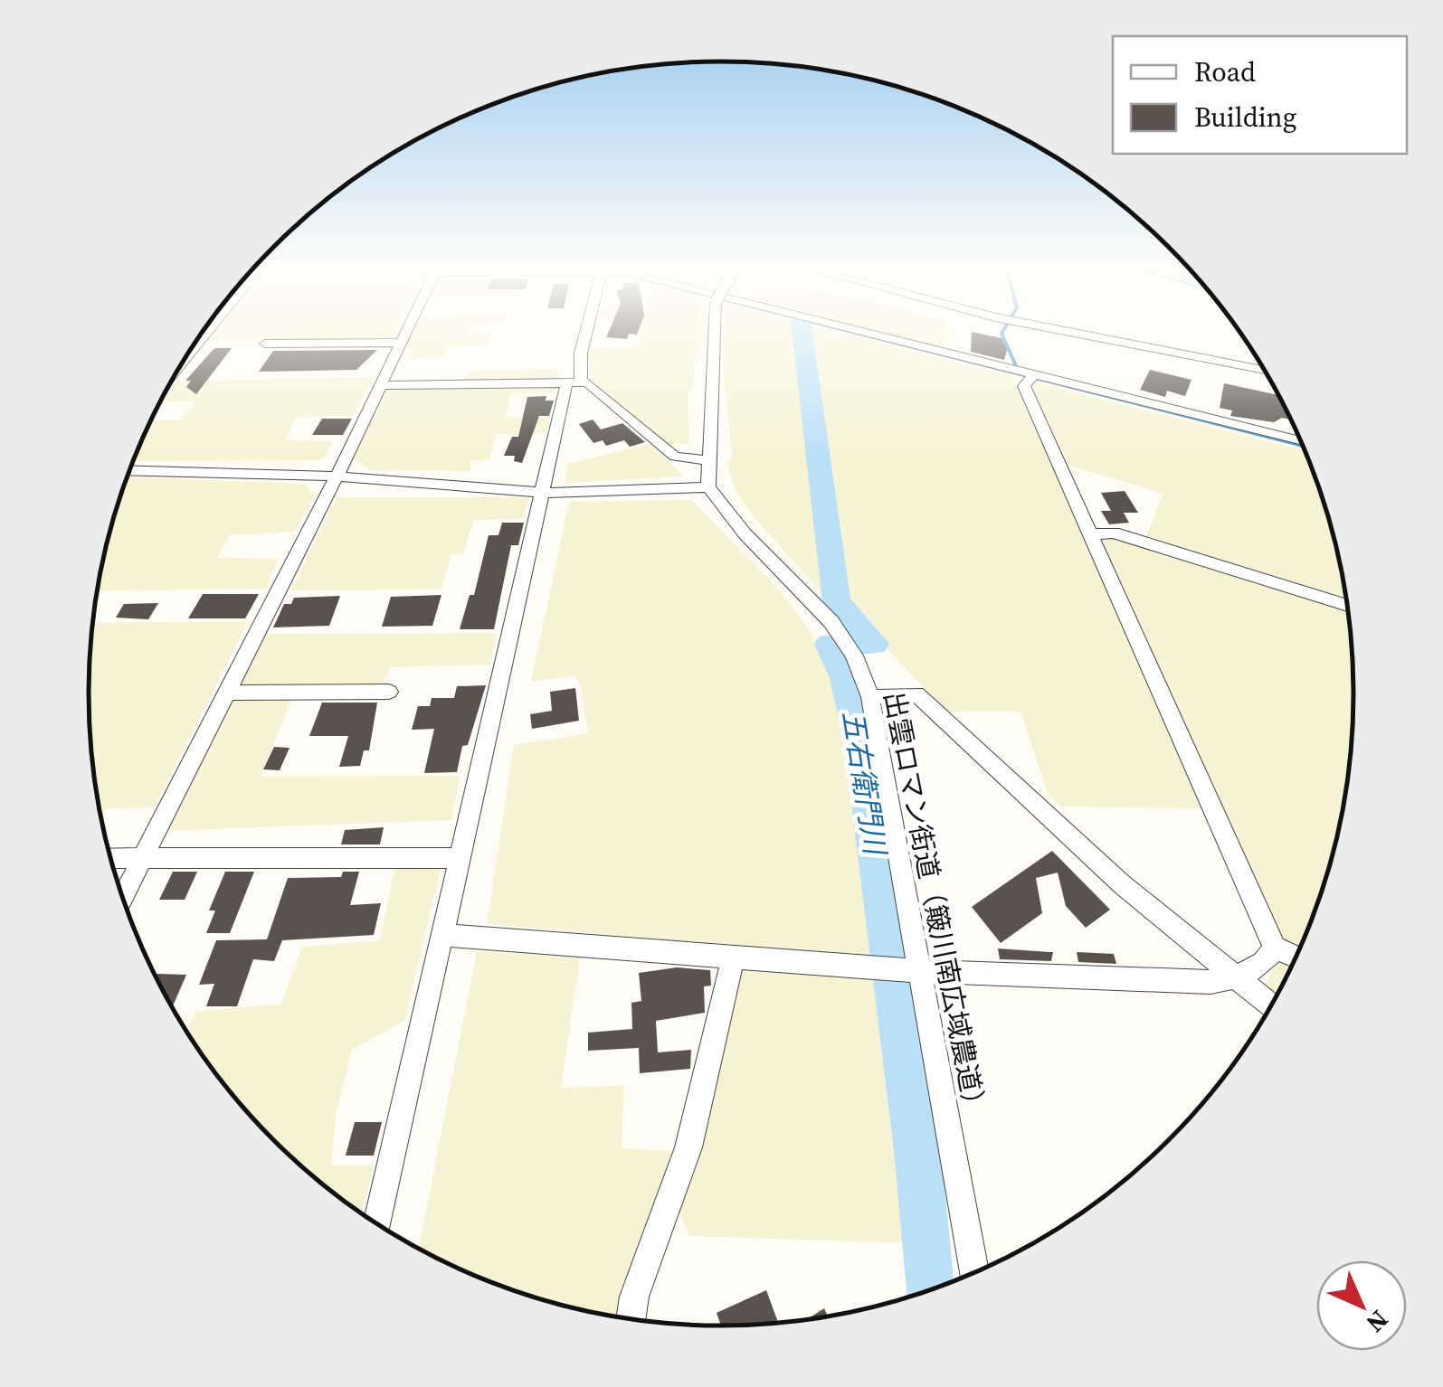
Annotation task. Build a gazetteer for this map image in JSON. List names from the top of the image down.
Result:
{
  "streets": {
    "street": ["出雲ロマン街道（簸川南広域農道）"]
  },
  "water": ["五右衛門川"],
  "legend": ["Road", "Building"],
  "north": "bottom right"
}
